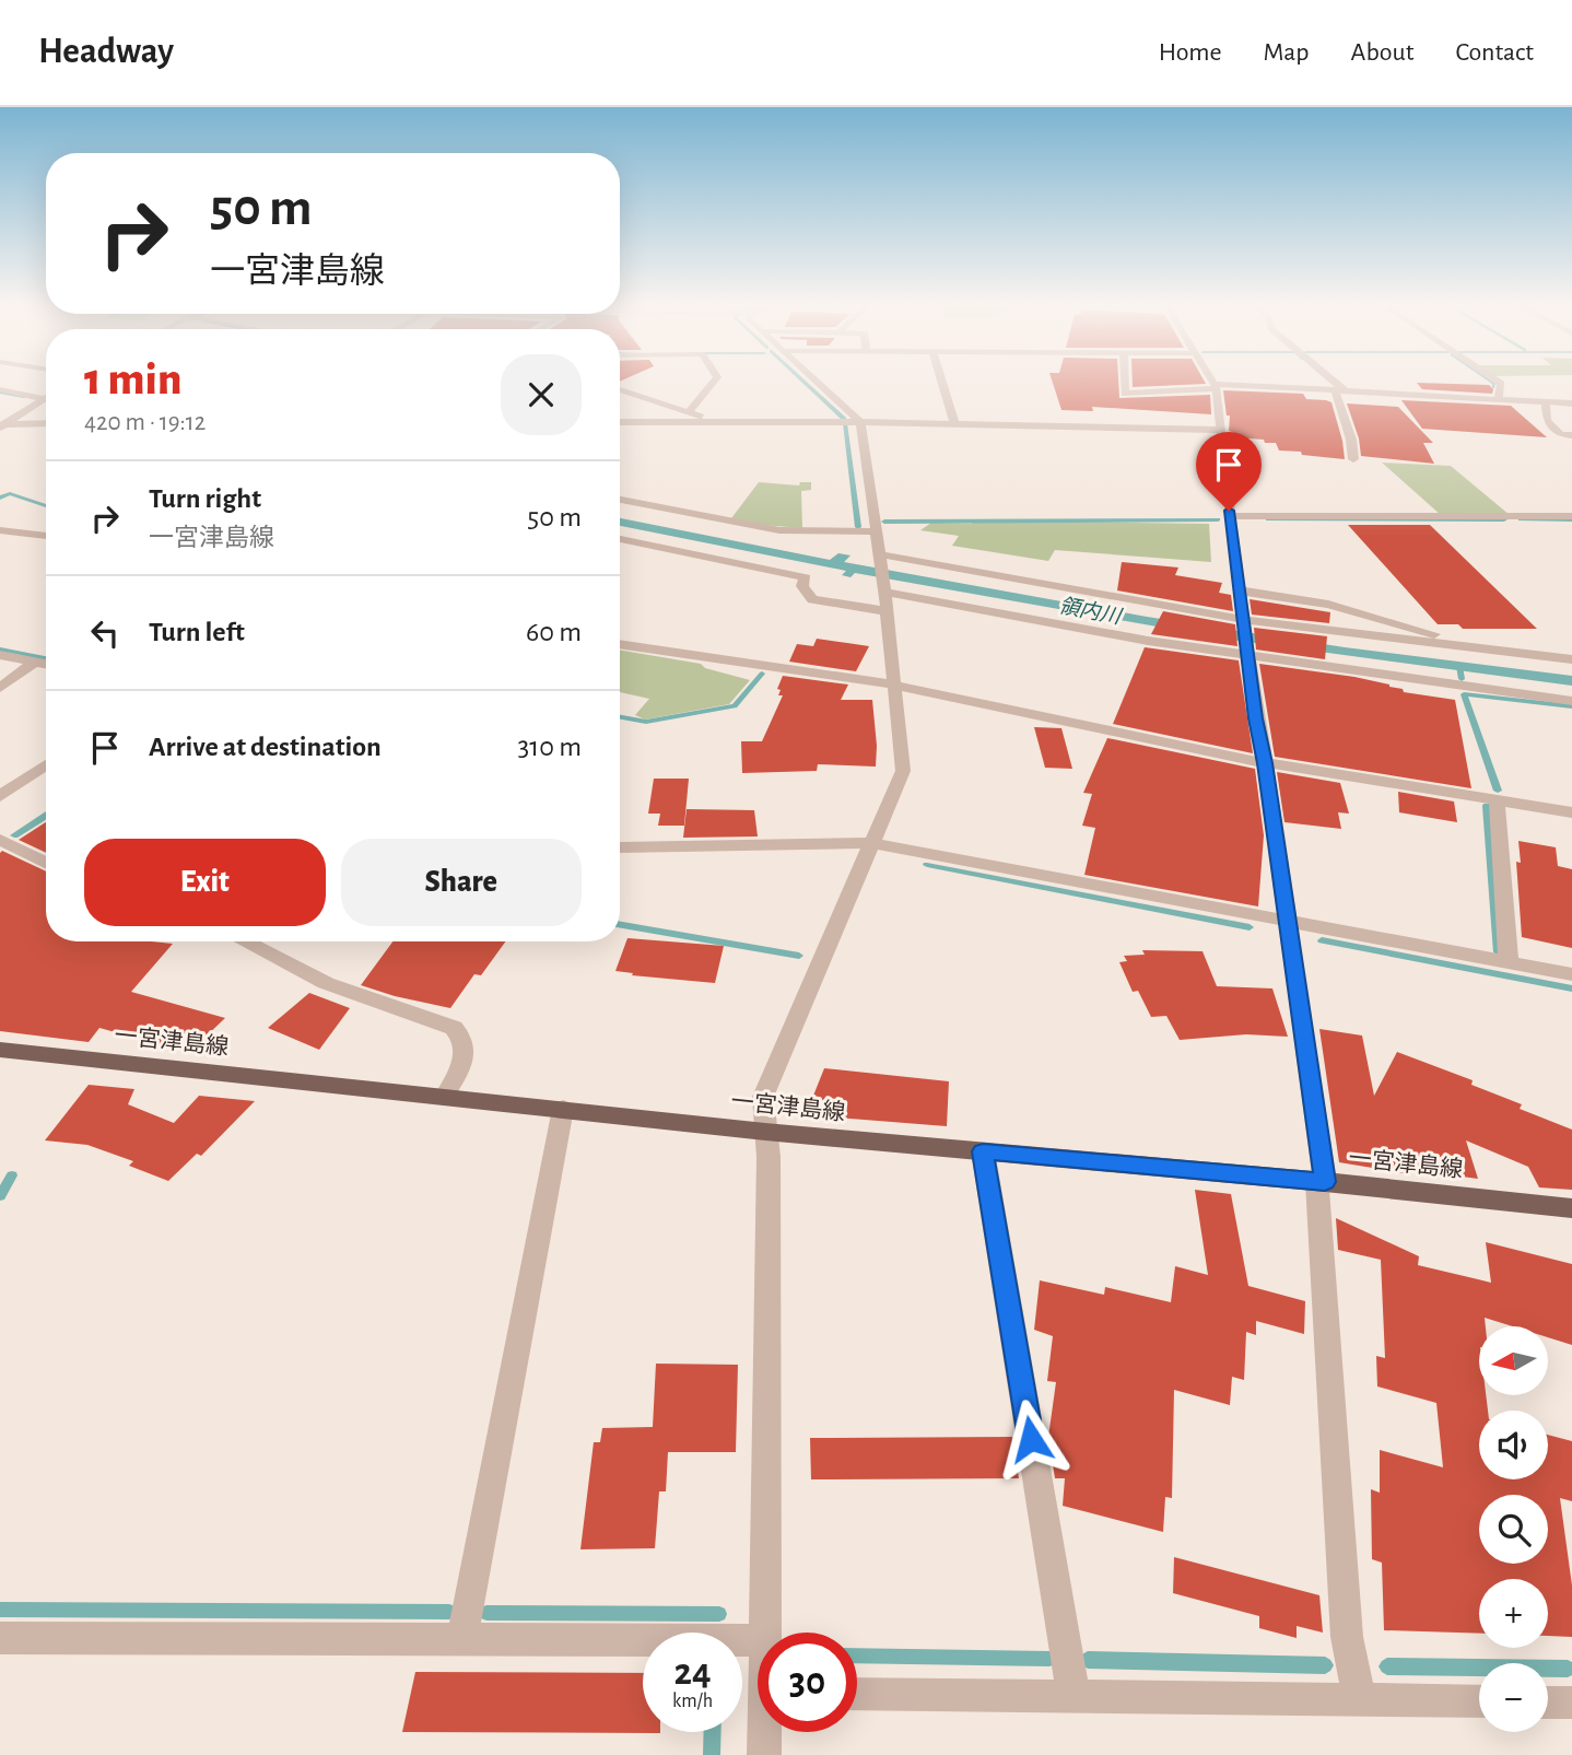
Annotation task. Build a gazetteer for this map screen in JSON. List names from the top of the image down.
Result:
{
  "streets": {
    "main road": ["一宮津島線"]
  },
  "water": ["領内川"],
  "north": "left",
  "page": {
    "header": "Headway",
    "nav": [
      "Home",
      "Map",
      "About",
      "Contact"
    ],
    "turn": ["50 m", "一宮津島線"],
    "heading": ["1 min", "420 m · 19:12"],
    "list": [
      {
        "name": "Turn right",
        "note": "一宮津島線",
        "value": "50 m"
      },
      {
        "name": "Turn left",
        "value": "60 m"
      },
      {
        "name": "Arrive at destination",
        "value": "310 m"
      }
    ],
    "buttons": ["Exit", "Share"],
    "map_buttons": ["+", "−"],
    "speed": "24 km/h",
    "limit": "30"
  }
}
